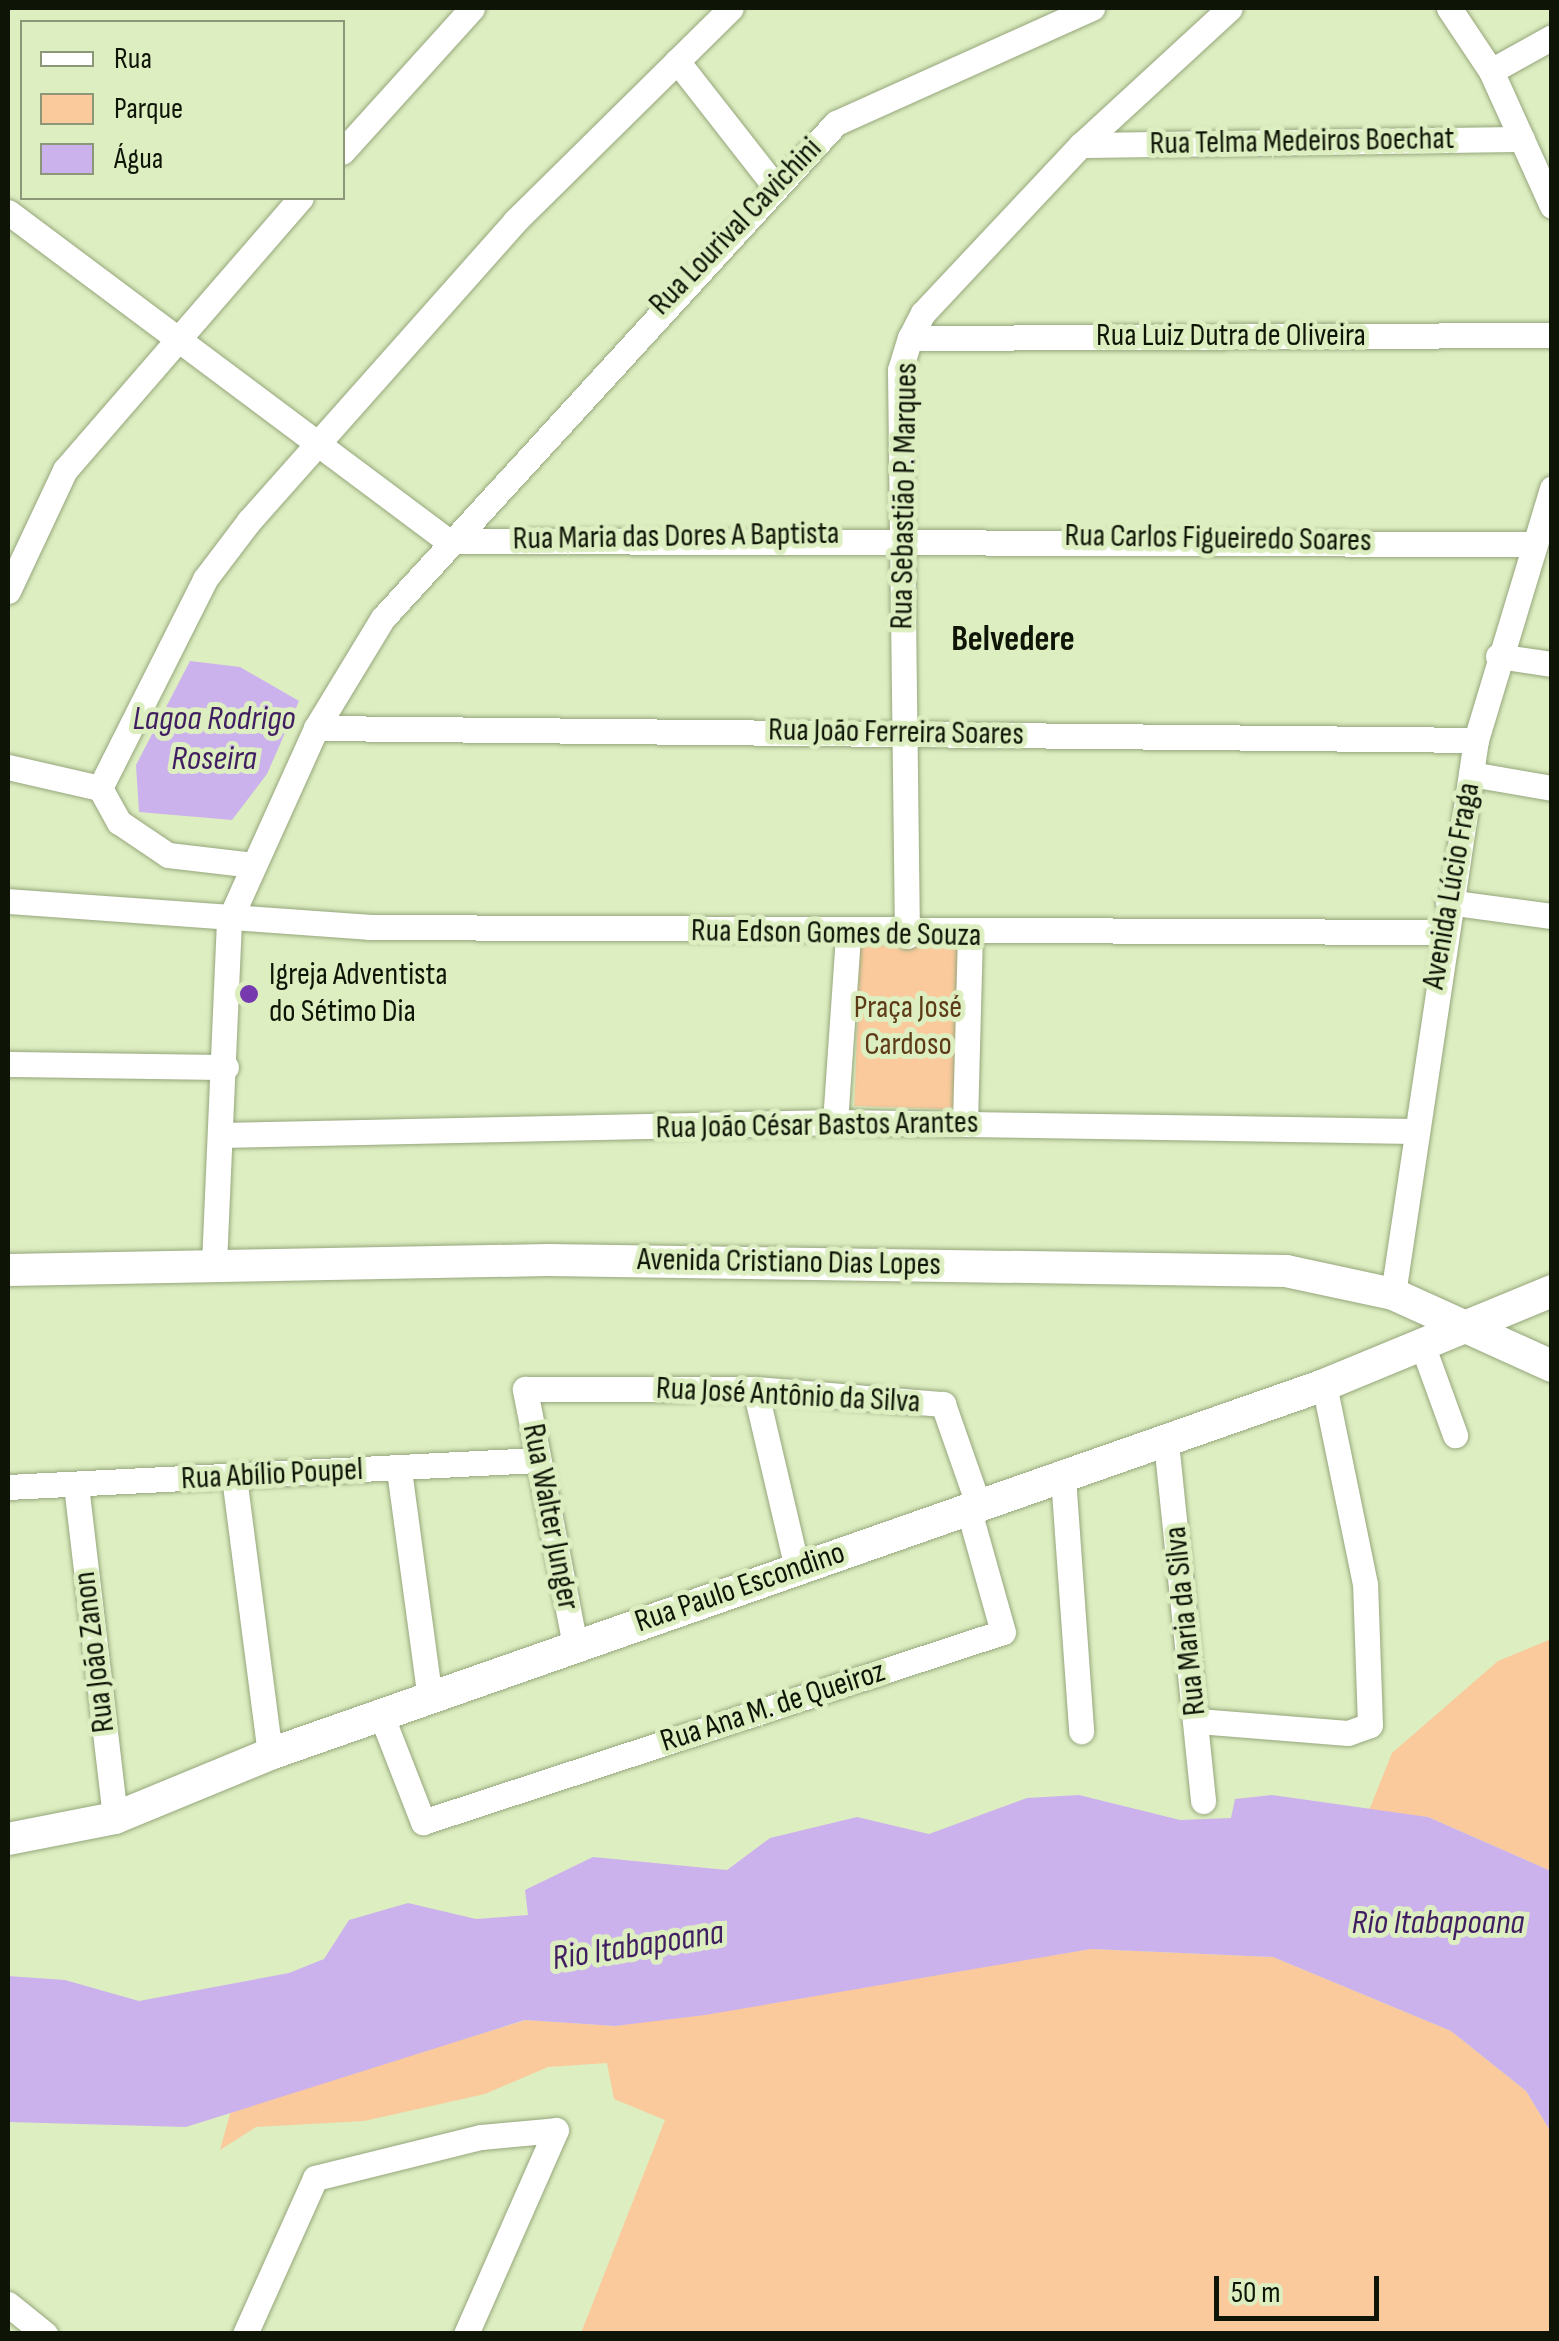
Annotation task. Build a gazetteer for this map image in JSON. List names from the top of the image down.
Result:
{
  "streets": {
    "main road": ["Avenida Cristiano Dias Lopes", "Rua Paulo Escondino"],
    "street": [
      "Rua Telma Medeiros Boechat",
      "Rua Lourival Cavichini",
      "Rua Luiz Dutra de Oliveira",
      "Rua Sebastião P. Marques",
      "Rua Maria das Dores A Baptista",
      "Rua Carlos Figueiredo Soares",
      "Rua João Ferreira Soares",
      "Avenida Lúcio Fraga",
      "Rua Edson Gomes de Souza",
      "Rua João César Bastos Arantes",
      "Rua José Antônio da Silva",
      "Rua Abílio Poupel",
      "Rua Walter Junger",
      "Rua Maria da Silva",
      "Rua João Zanon",
      "Rua Ana M. de Queiroz"
    ]
  },
  "crossings": [
    ["Rua Telma Medeiros Boechat", "Rua Sebastião P. Marques"],
    ["Rua Lourival Cavichini", "Rua Maria das Dores A Baptista"],
    ["Rua Lourival Cavichini", "Rua João Ferreira Soares"],
    ["Rua Lourival Cavichini", "Rua Edson Gomes de Souza"],
    ["Rua Luiz Dutra de Oliveira", "Rua Sebastião P. Marques"],
    ["Rua Sebastião P. Marques", "Rua Maria das Dores A Baptista"],
    ["Rua Sebastião P. Marques", "Rua Carlos Figueiredo Soares"],
    ["Rua Sebastião P. Marques", "Rua João Ferreira Soares"],
    ["Rua Sebastião P. Marques", "Rua Edson Gomes de Souza"],
    ["Rua Maria das Dores A Baptista", "Rua Carlos Figueiredo Soares"],
    ["Rua Carlos Figueiredo Soares", "Avenida Lúcio Fraga"],
    ["Rua João Ferreira Soares", "Avenida Lúcio Fraga"],
    ["Avenida Lúcio Fraga", "Rua Edson Gomes de Souza"],
    ["Avenida Lúcio Fraga", "Rua João César Bastos Arantes"],
    ["Avenida Lúcio Fraga", "Avenida Cristiano Dias Lopes"],
    ["Avenida Cristiano Dias Lopes", "Rua Paulo Escondino"],
    ["Rua José Antônio da Silva", "Rua Walter Junger"],
    ["Rua José Antônio da Silva", "Rua Paulo Escondino"],
    ["Rua José Antônio da Silva", "Rua Ana M. de Queiroz"],
    ["Rua Abílio Poupel", "Rua Walter Junger"],
    ["Rua Abílio Poupel", "Rua João Zanon"],
    ["Rua Walter Junger", "Rua Paulo Escondino"],
    ["Rua Paulo Escondino", "Rua Maria da Silva"],
    ["Rua Paulo Escondino", "Rua João Zanon"],
    ["Rua Paulo Escondino", "Rua Ana M. de Queiroz"]
  ],
  "districts": ["Belvedere"],
  "water": ["Lagoa Rodrigo Roseira", "Rio Itabapoana"],
  "parks": ["Praça José Cardoso"],
  "places": ["Igreja Adventista do Sétimo Dia"],
  "legend": ["Rua", "Parque", "Água"],
  "scale_bar": "50 m"
}
